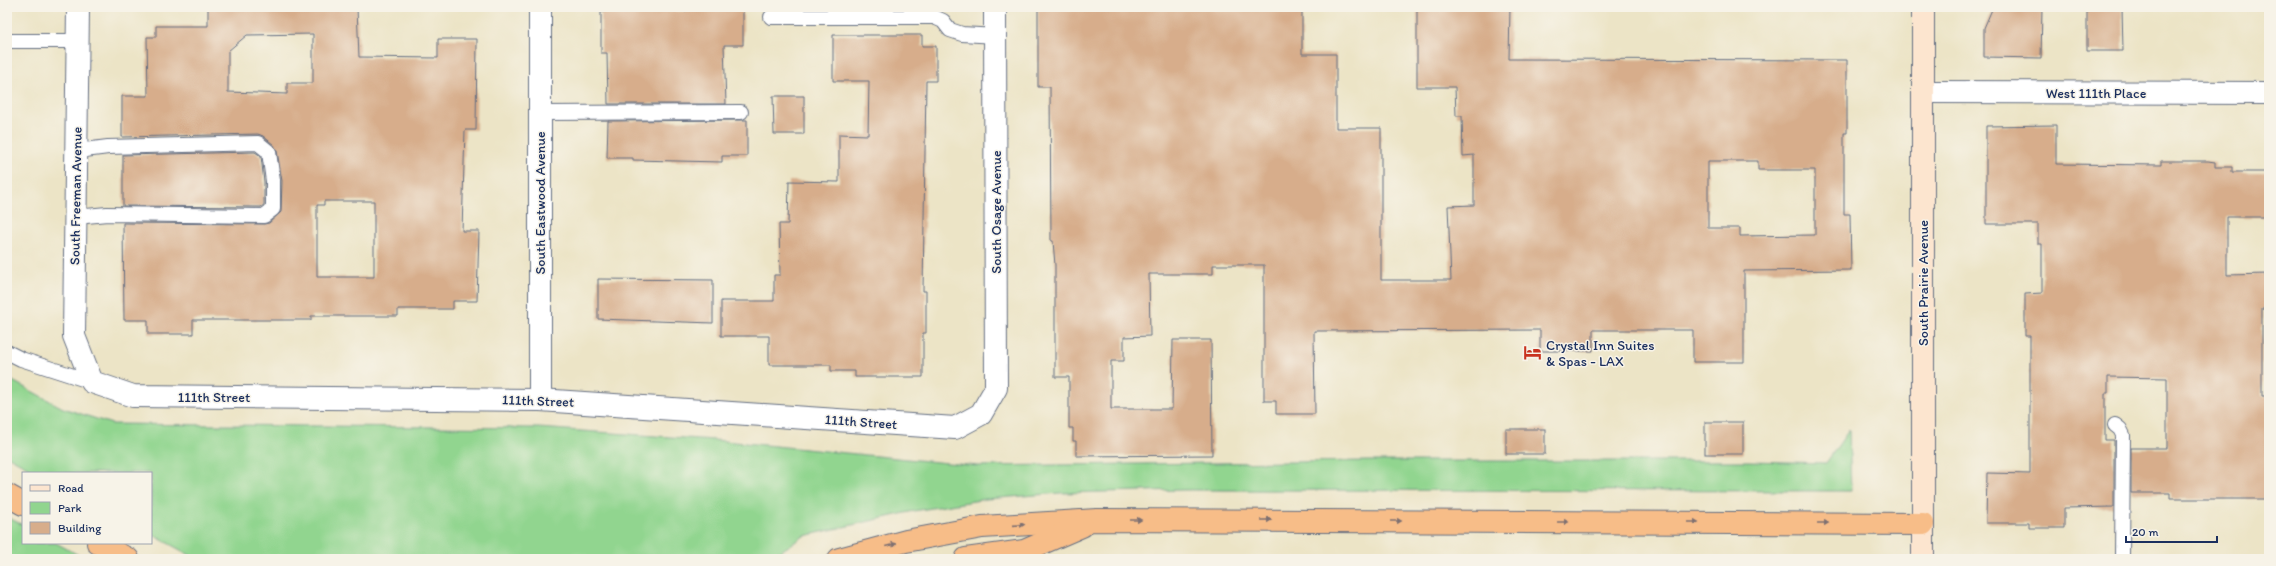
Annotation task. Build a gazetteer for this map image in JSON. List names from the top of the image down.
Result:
{
  "streets": {
    "main road": ["South Prairie Avenue"],
    "street": [
      "West 111th Place",
      "South Freeman Avenue",
      "South Eastwood Avenue",
      "South Osage Avenue",
      "111th Street"
    ]
  },
  "crossings": [
    ["West 111th Place", "South Prairie Avenue"],
    ["South Freeman Avenue", "111th Street"],
    ["South Eastwood Avenue", "111th Street"],
    ["South Osage Avenue", "111th Street"]
  ],
  "places": {
    "hotel": ["Crystal Inn Suites & Spas - LAX"]
  },
  "legend": ["Road", "Park", "Building"],
  "scale_bar": "20 m"
}
